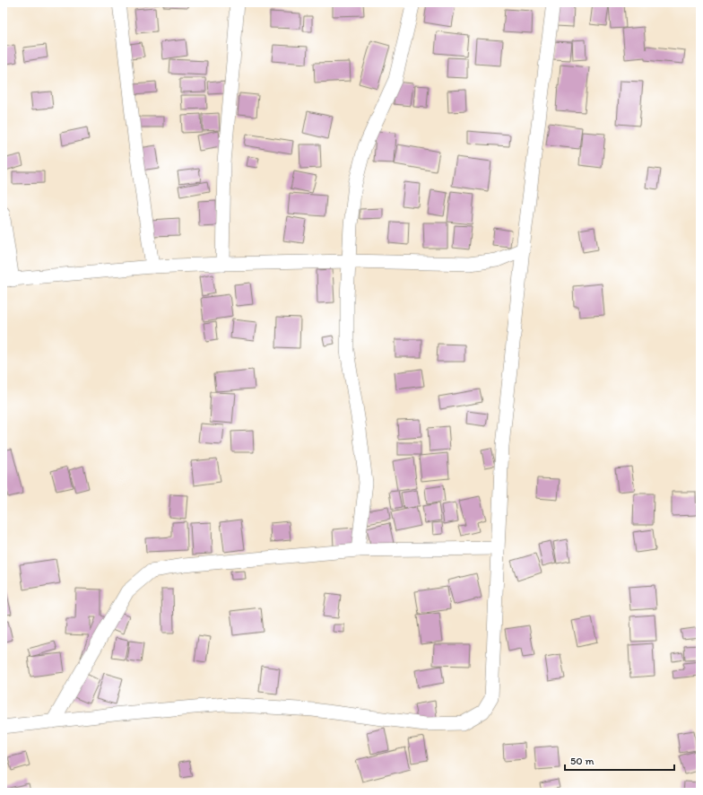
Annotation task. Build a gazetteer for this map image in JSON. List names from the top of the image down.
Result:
{
  "scale_bar": "50 m"
}
